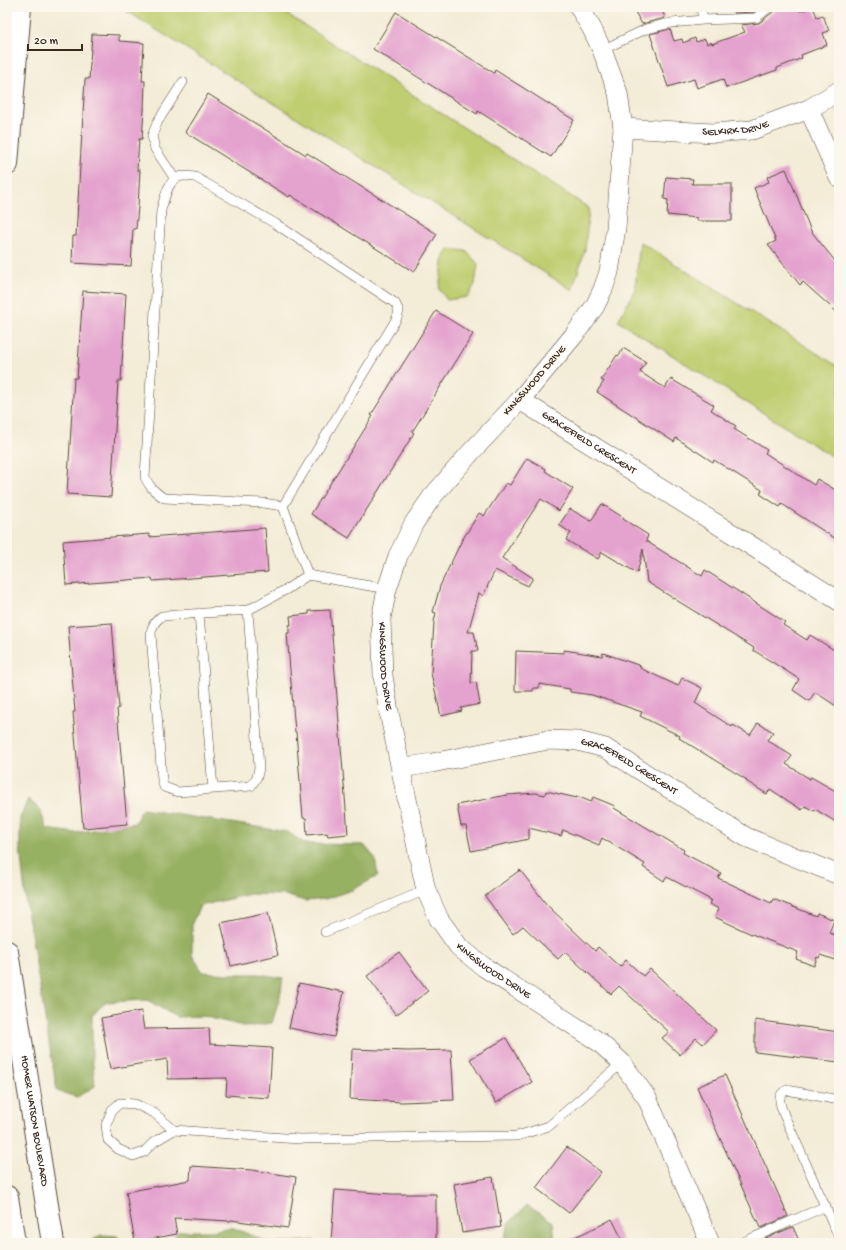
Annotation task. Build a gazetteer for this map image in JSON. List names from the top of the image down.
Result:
{
  "streets": {
    "main road": ["HOMER WATSON BOULEVARD"],
    "street": ["SELKIRK DRIVE", "KINGSWOOD DRIVE", "GRACEFIELD CRESCENT"]
  },
  "crossings": [
    ["SELKIRK DRIVE", "KINGSWOOD DRIVE"],
    ["KINGSWOOD DRIVE", "GRACEFIELD CRESCENT"]
  ],
  "scale_bar": "20 m"
}
